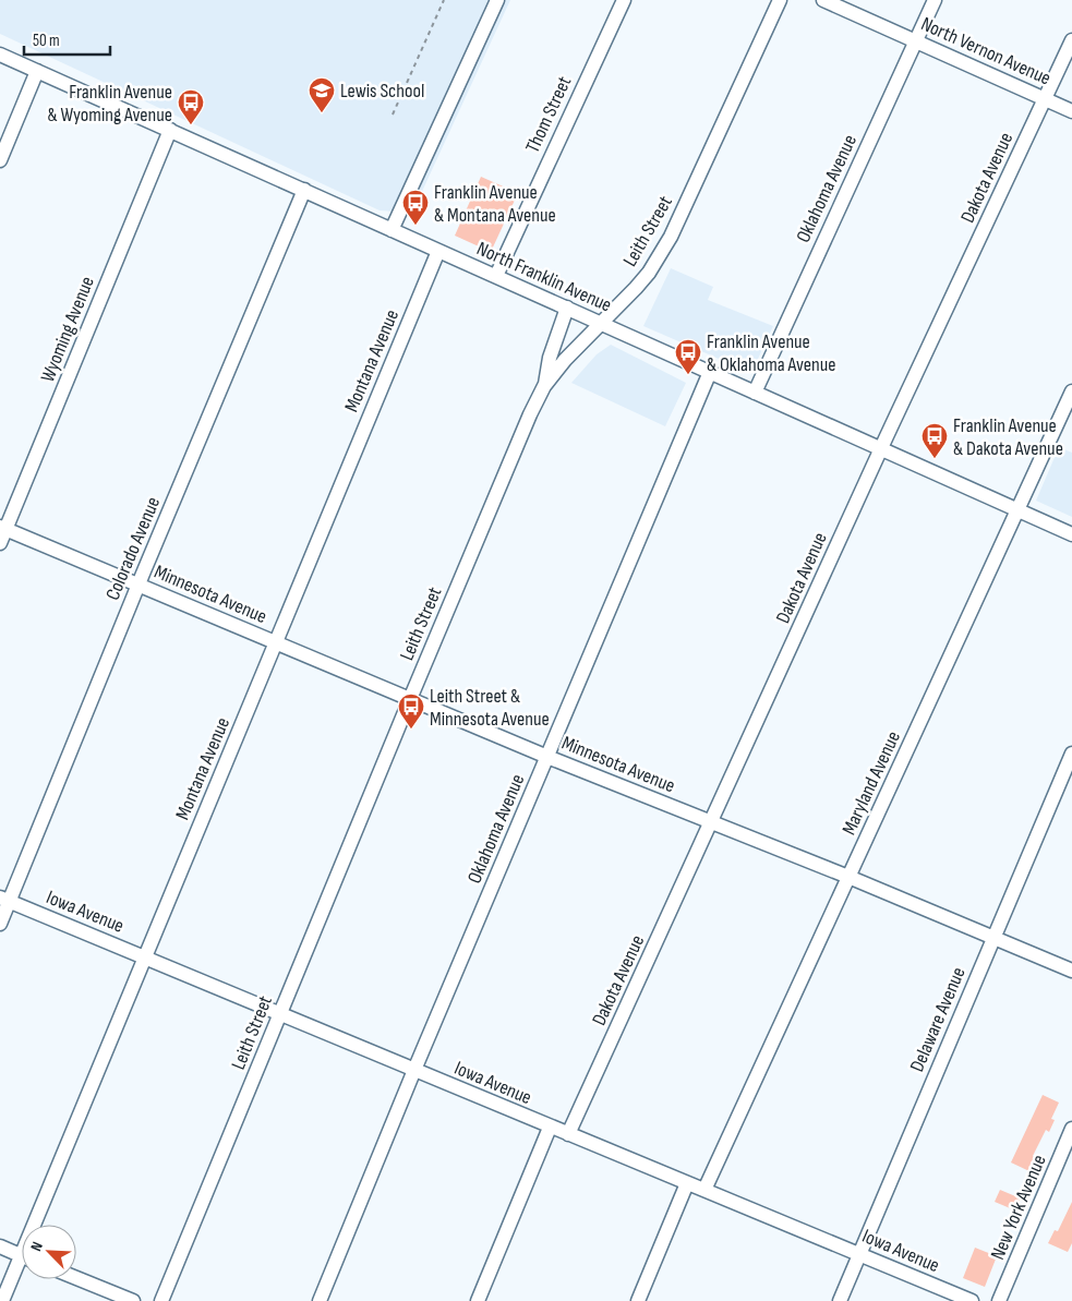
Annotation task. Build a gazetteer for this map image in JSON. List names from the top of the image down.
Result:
{
  "streets": {
    "street": [
      "North Vernon Avenue",
      "Thom Street",
      "Dakota Avenue",
      "Oklahoma Avenue",
      "Leith Street",
      "North Franklin Avenue",
      "Wyoming Avenue",
      "Montana Avenue",
      "Colorado Avenue",
      "Minnesota Avenue",
      "Maryland Avenue",
      "Iowa Avenue",
      "Delaware Avenue",
      "New York Avenue"
    ]
  },
  "crossings": [
    ["North Vernon Avenue", "Dakota Avenue"],
    ["North Vernon Avenue", "Oklahoma Avenue"],
    ["Thom Street", "North Franklin Avenue"],
    ["Dakota Avenue", "North Franklin Avenue"],
    ["Dakota Avenue", "Minnesota Avenue"],
    ["Dakota Avenue", "Iowa Avenue"],
    ["Oklahoma Avenue", "North Franklin Avenue"],
    ["Oklahoma Avenue", "Minnesota Avenue"],
    ["Oklahoma Avenue", "Iowa Avenue"],
    ["Leith Street", "North Franklin Avenue"],
    ["Leith Street", "Minnesota Avenue"],
    ["Leith Street", "Iowa Avenue"],
    ["North Franklin Avenue", "Wyoming Avenue"],
    ["North Franklin Avenue", "Montana Avenue"],
    ["North Franklin Avenue", "Colorado Avenue"],
    ["North Franklin Avenue", "Maryland Avenue"],
    ["Wyoming Avenue", "Minnesota Avenue"],
    ["Montana Avenue", "Minnesota Avenue"],
    ["Montana Avenue", "Iowa Avenue"],
    ["Colorado Avenue", "Minnesota Avenue"],
    ["Colorado Avenue", "Iowa Avenue"],
    ["Minnesota Avenue", "Maryland Avenue"],
    ["Minnesota Avenue", "Delaware Avenue"],
    ["Maryland Avenue", "Iowa Avenue"],
    ["Iowa Avenue", "Delaware Avenue"]
  ],
  "places": {
    "school or university": ["Lewis School"],
    "bus stop": [
      "Franklin Avenue & Wyoming Avenue",
      "Franklin Avenue & Montana Avenue",
      "Franklin Avenue & Oklahoma Avenue",
      "Franklin Avenue & Dakota Avenue",
      "Leith Street & Minnesota Avenue"
    ]
  },
  "scale_bar": "50 m",
  "north": "top left"
}
